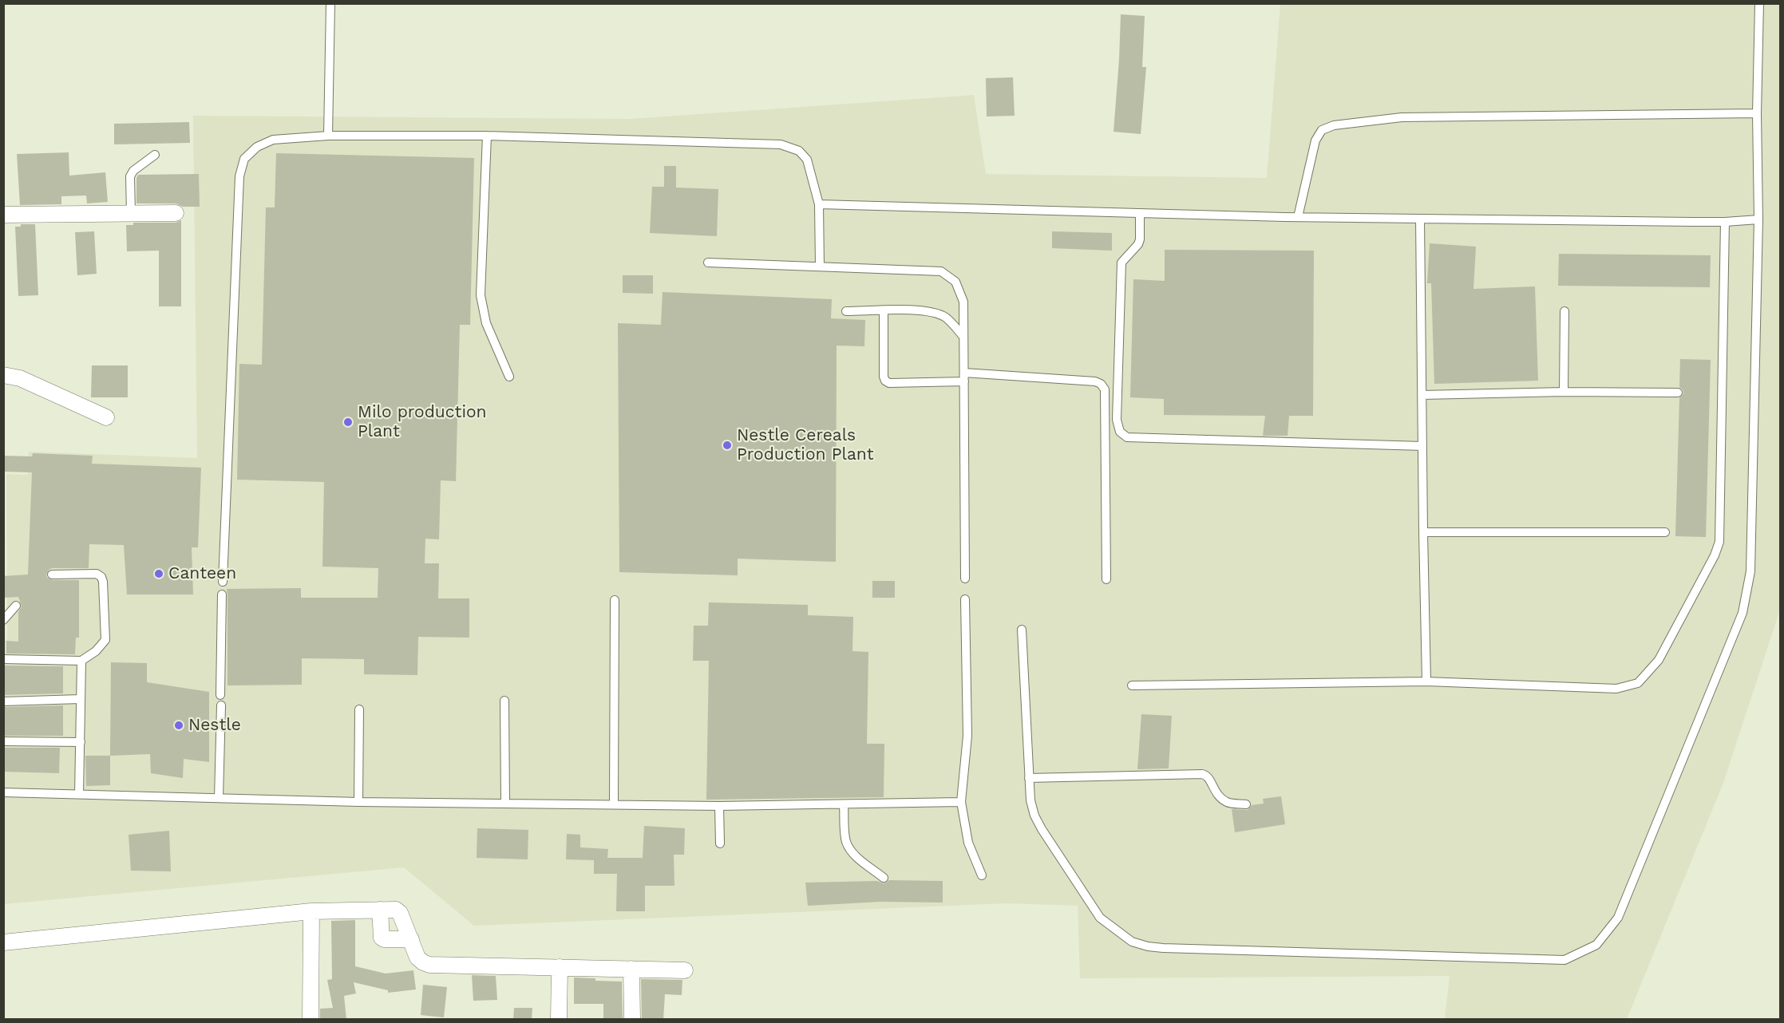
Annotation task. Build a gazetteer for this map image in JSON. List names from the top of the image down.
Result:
{
  "places": [
    "Milo production Plant",
    "Nestle Cereals Production Plant",
    "Canteen",
    "Nestle"
  ]
}
